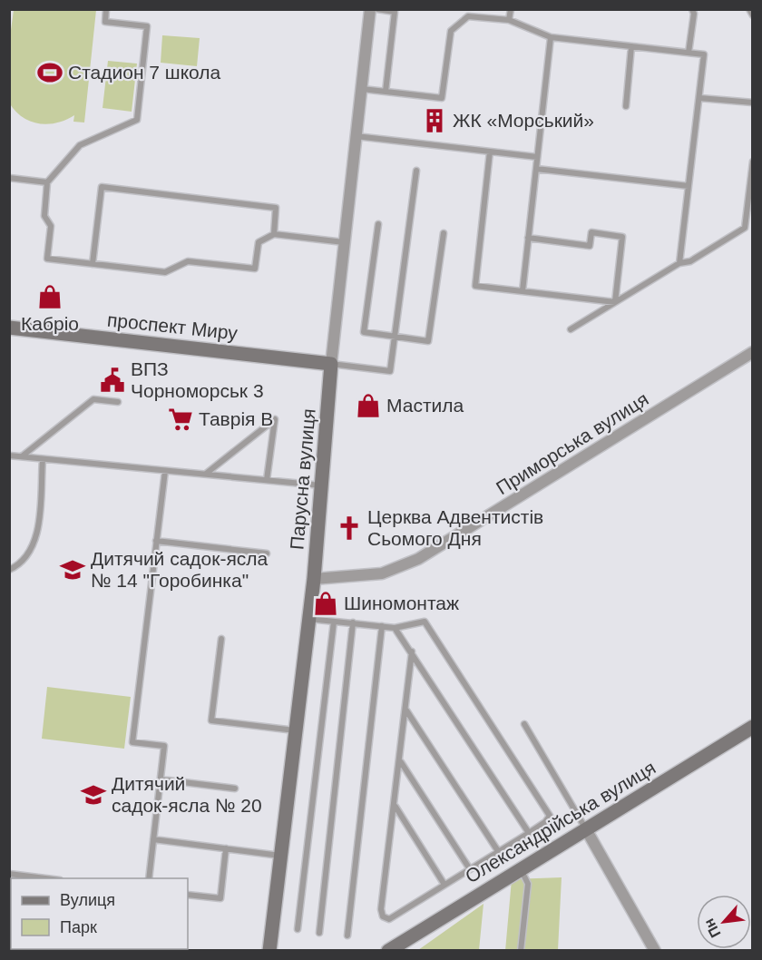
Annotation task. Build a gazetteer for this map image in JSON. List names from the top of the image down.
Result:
{
  "streets": {
    "street": [
      "проспект Миру",
      "Приморська вулиця",
      "Парусна вулиця",
      "Олександрійська вулиця"
    ]
  },
  "crossings": [
    ["проспект Миру", "Парусна вулиця"],
    ["Приморська вулиця", "Парусна вулиця"]
  ],
  "places": {
    "sports": ["Стадион 7 школа"],
    "building": ["ЖК «Морський»"],
    "shop": ["Кабріо", "Мастила", "Шиномонтаж"],
    "public building": ["ВПЗ Чорноморськ 3"],
    "supermarket": ["Таврія В"],
    "church": ["Церква Адвентистів Сьомого Дня"],
    "school or university": ["Дитячий садок-ясла № 14 \"Горобинка\"", "Дитячий садок-ясла № 20"]
  },
  "legend": ["Вулиця", "Парк"],
  "north": "bottom left"
}
